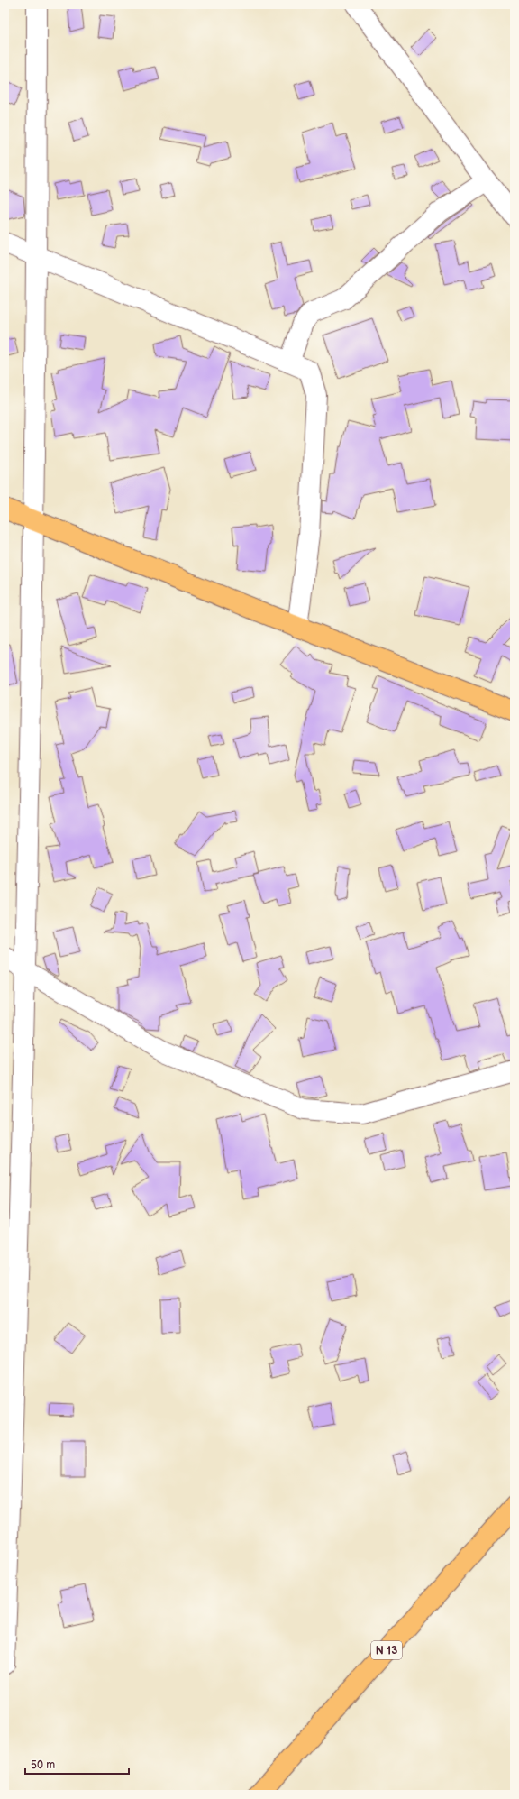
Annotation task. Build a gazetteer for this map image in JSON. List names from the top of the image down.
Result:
{
  "streets": {
    "main road": ["N 13"]
  },
  "scale_bar": "50 m"
}
